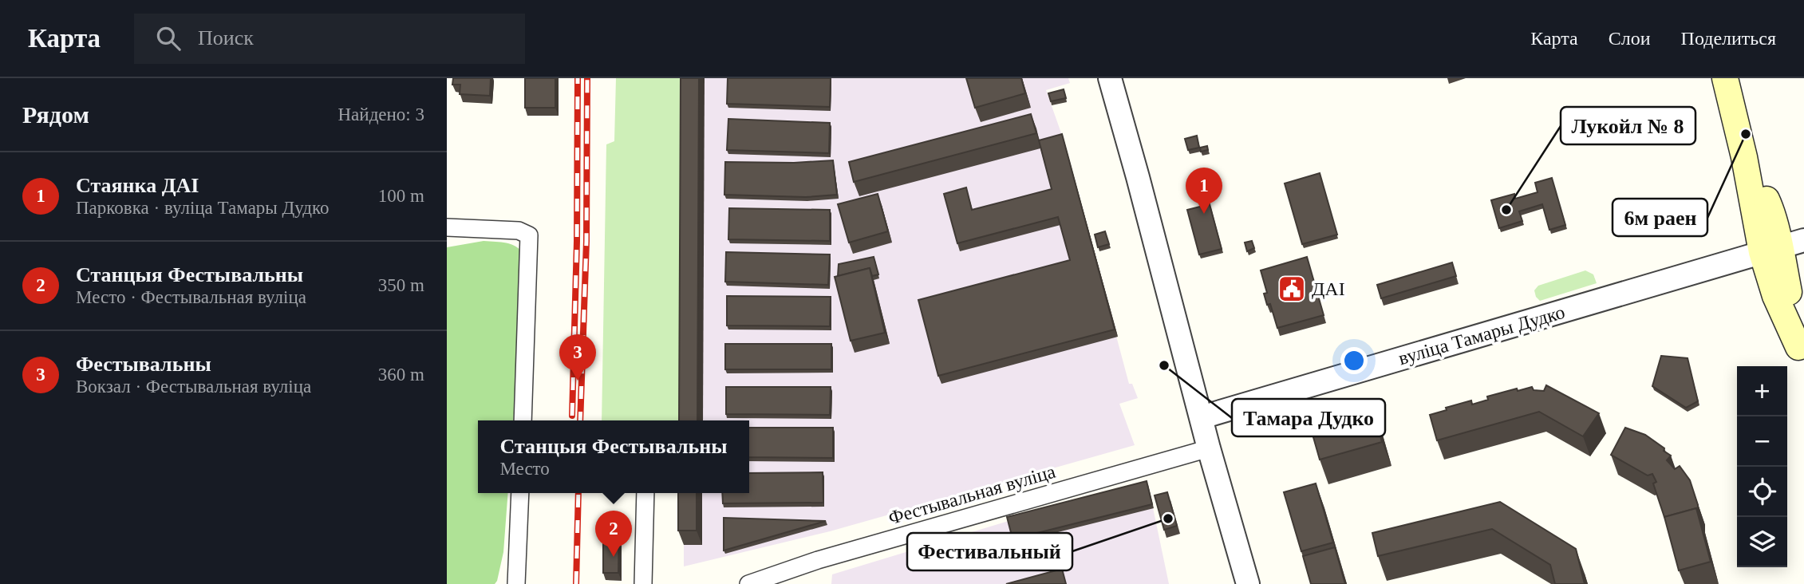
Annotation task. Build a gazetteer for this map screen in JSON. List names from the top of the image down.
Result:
{
  "streets": {
    "street": ["вуліца Тамары Дудко", "Фестывальная вуліца"]
  },
  "places": {
    "other": [
      "6м раен",
      "Лукойл № 8",
      "Тамара Дудко",
      "Фестивальный"
    ],
    "public building": ["ДАІ"]
  },
  "page": {
    "header": "Карта",
    "search": "Поиск",
    "nav": ["Карта", "Слои", "Поделиться"],
    "heading": ["Рядом", "Найдено: 3"],
    "list": [
      {
        "mark": "1",
        "name": "Стаянка ДАІ",
        "note": "Парковка · вуліца Тамары Дудко",
        "value": "100 m"
      },
      {
        "mark": "2",
        "name": "Станцыя Фестывальны",
        "note": "Место · Фестывальная вуліца",
        "value": "350 m"
      },
      {
        "mark": "3",
        "name": "Фестывальны",
        "note": "Вокзал · Фестывальная вуліца",
        "value": "360 m"
      }
    ],
    "pins": ["1", "3", "2"],
    "map_buttons": ["+", "−"],
    "popup": ["Станцыя Фестывальны", "Место"]
  }
}
